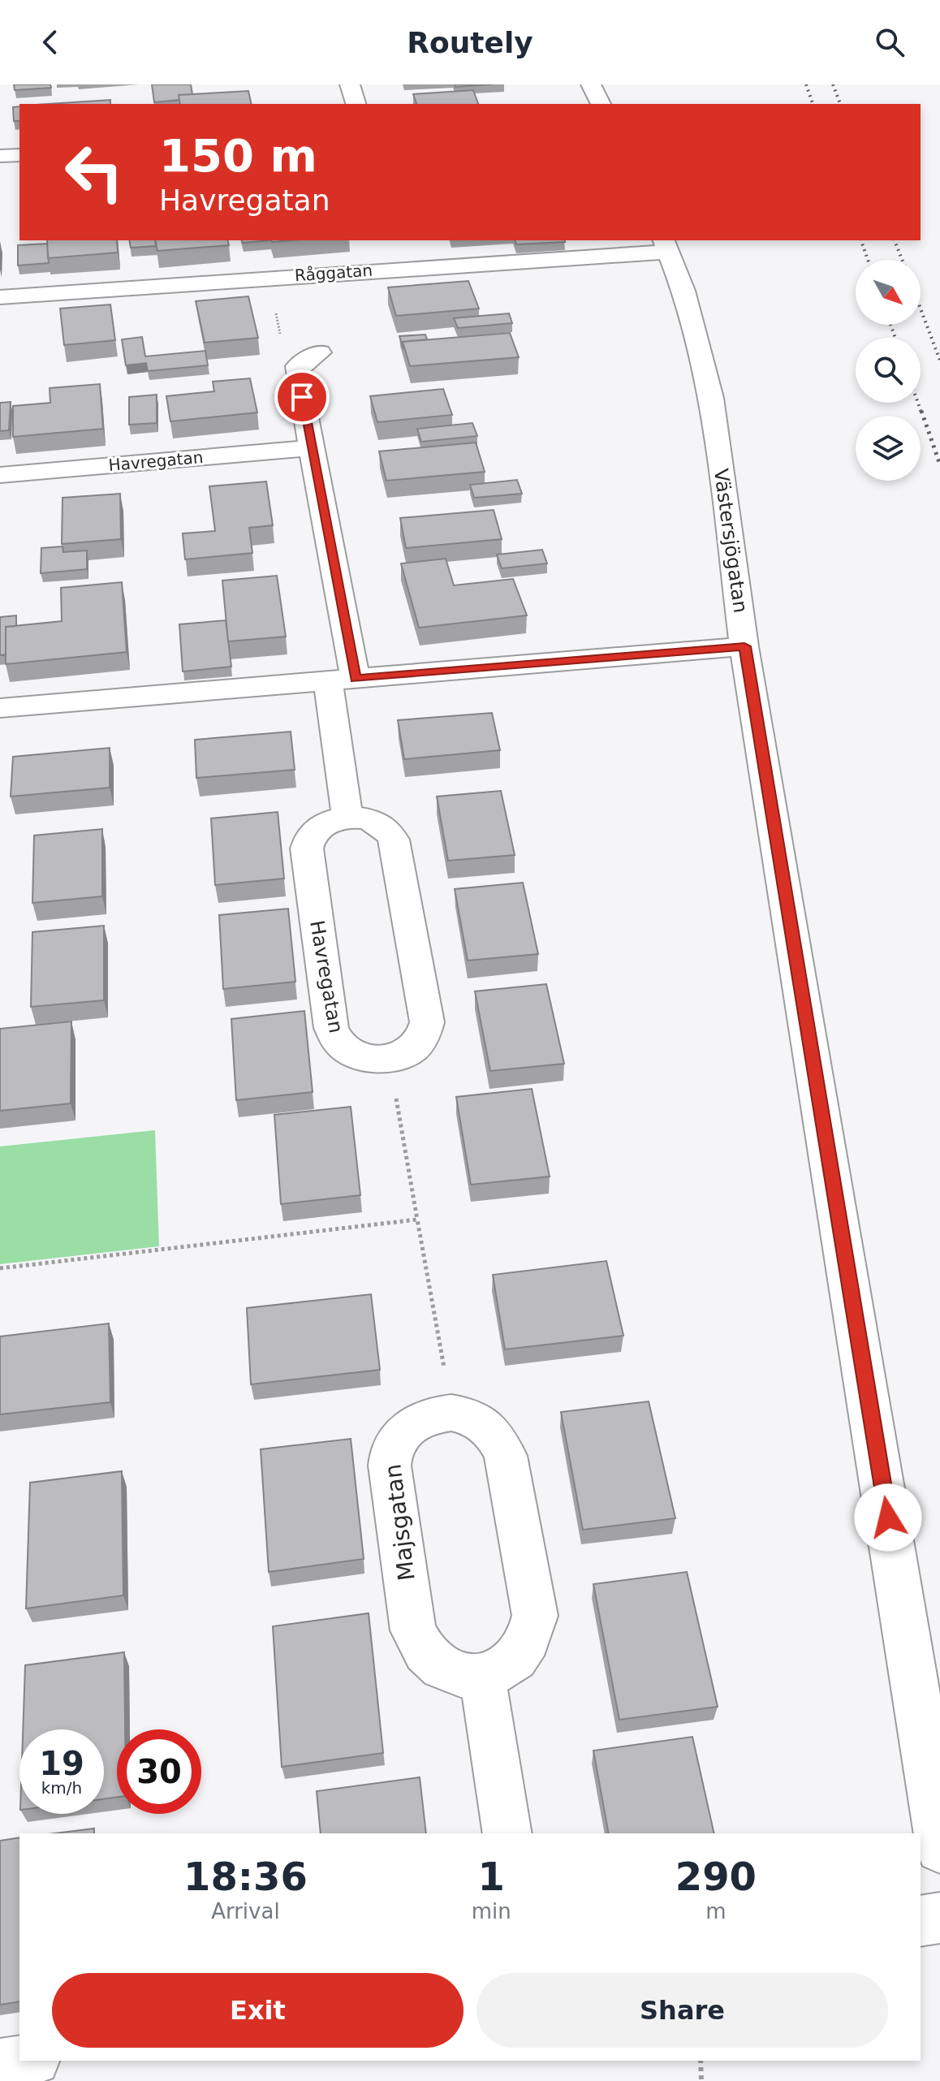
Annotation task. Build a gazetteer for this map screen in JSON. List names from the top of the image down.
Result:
{
  "streets": {
    "street": [
      "Råggatan",
      "Havregatan",
      "Västersjögatan",
      "Majsgatan"
    ]
  },
  "crossings": [
    ["Råggatan", "Västersjögatan"]
  ],
  "north": "bottom right",
  "page": {
    "header": "Routely",
    "turn": ["150 m", "Havregatan"],
    "speed": "19 km/h",
    "limit": "30",
    "eta": [
      "18:36",
      "Arrival",
      "1",
      "min",
      "290",
      "m"
    ],
    "buttons": ["Exit", "Share"]
  }
}
